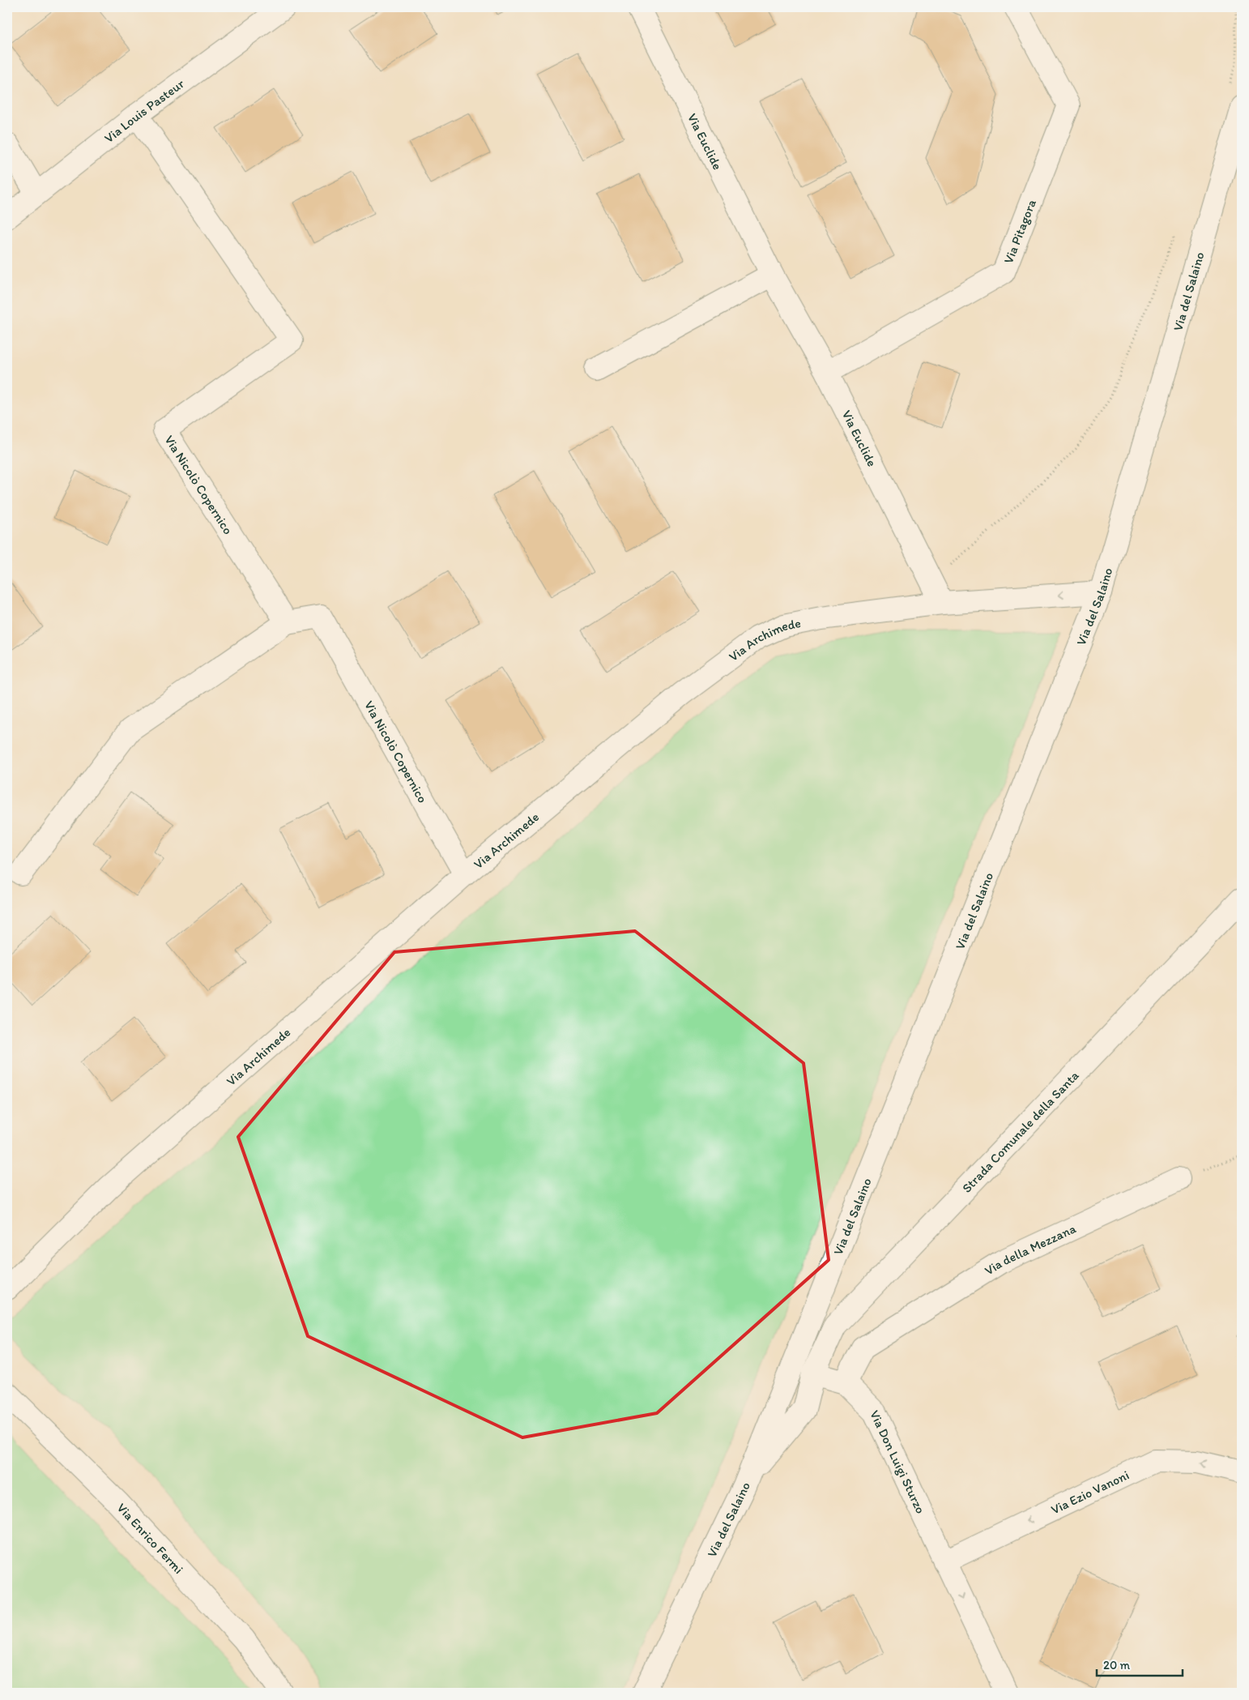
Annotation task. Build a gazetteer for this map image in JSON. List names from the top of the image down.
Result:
{
  "streets": {
    "street": [
      "Via Louis Pasteur",
      "Via Euclide",
      "Via Pitagora",
      "Via del Salaino",
      "Via Nicolò Copernico",
      "Via Archimede",
      "Strada Comunale della Santa",
      "Via della Mezzana",
      "Via Don Luigi Sturzo",
      "Via Ezio Vanoni",
      "Via Enrico Fermi"
    ]
  },
  "crossings": [
    ["Via Louis Pasteur", "Via Nicolò Copernico"],
    ["Via Euclide", "Via Pitagora"],
    ["Via Euclide", "Via Archimede"],
    ["Via del Salaino", "Via Archimede"],
    ["Via Nicolò Copernico", "Via Archimede"],
    ["Via della Mezzana", "Via Don Luigi Sturzo"],
    ["Via Don Luigi Sturzo", "Via Ezio Vanoni"]
  ],
  "one_way": ["Via Don Luigi Sturzo", "Via Ezio Vanoni"],
  "scale_bar": "20 m"
}
